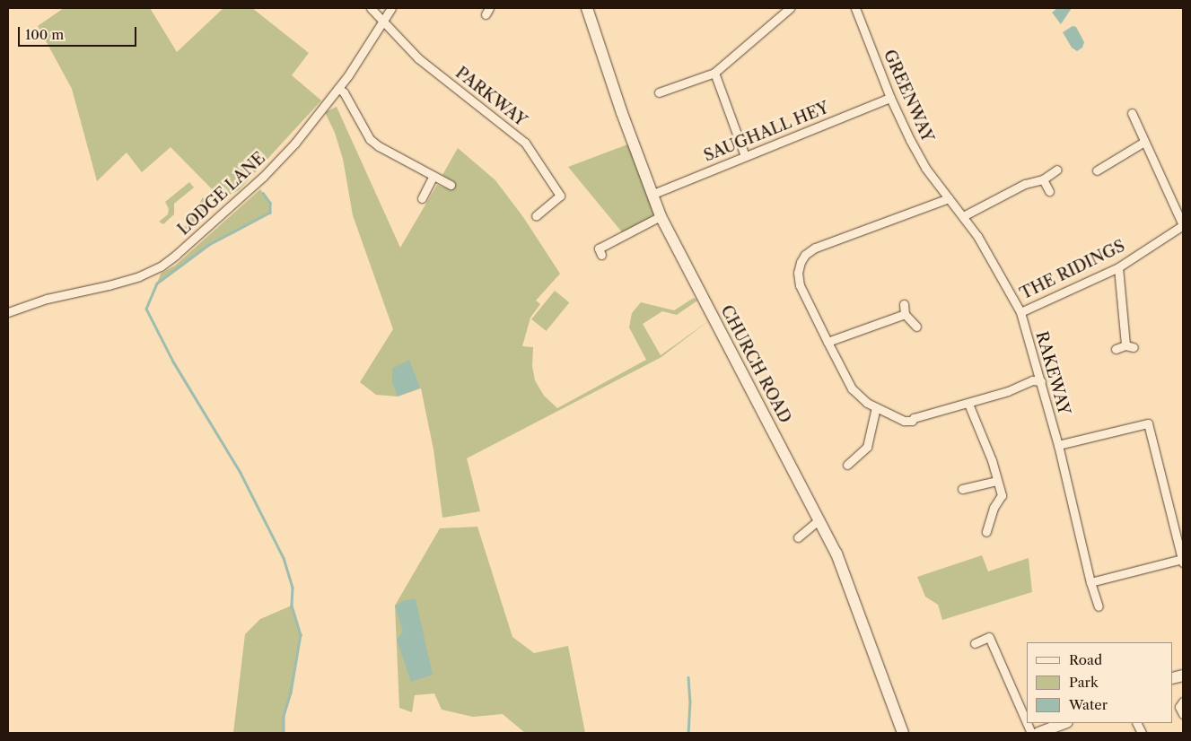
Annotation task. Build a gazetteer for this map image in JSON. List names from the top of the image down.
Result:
{
  "streets": {
    "street": [
      "GREENWAY",
      "PARKWAY",
      "SAUGHALL HEY",
      "LODGE LANE",
      "THE RIDINGS",
      "CHURCH ROAD",
      "RAKEWAY"
    ]
  },
  "crossings": [
    ["GREENWAY", "SAUGHALL HEY"],
    ["GREENWAY", "RAKEWAY"],
    ["PARKWAY", "LODGE LANE"],
    ["SAUGHALL HEY", "CHURCH ROAD"],
    ["THE RIDINGS", "RAKEWAY"]
  ],
  "legend": ["Road", "Park", "Water"],
  "scale_bar": "100 m"
}
